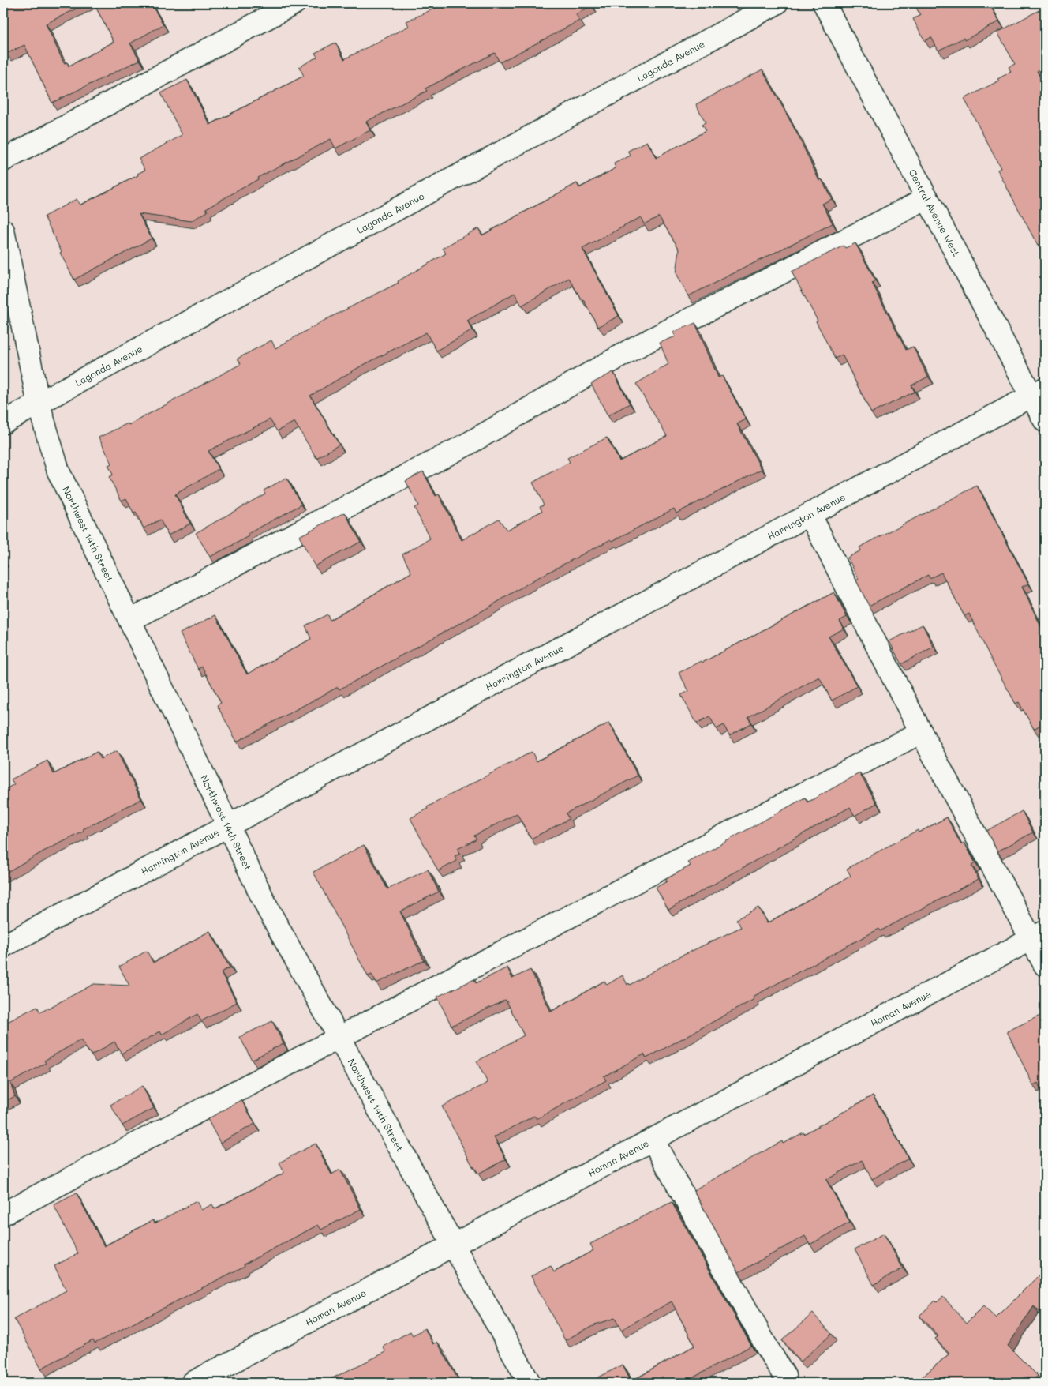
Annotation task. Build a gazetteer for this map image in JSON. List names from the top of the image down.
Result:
{
  "streets": {
    "street": [
      "Lagonda Avenue",
      "Central Avenue West",
      "Harrington Avenue",
      "Northwest 14th Street",
      "Homan Avenue"
    ]
  },
  "crossings": [
    ["Lagonda Avenue", "Northwest 14th Street"],
    ["Central Avenue West", "Harrington Avenue"],
    ["Harrington Avenue", "Northwest 14th Street"],
    ["Northwest 14th Street", "Homan Avenue"]
  ]
}
